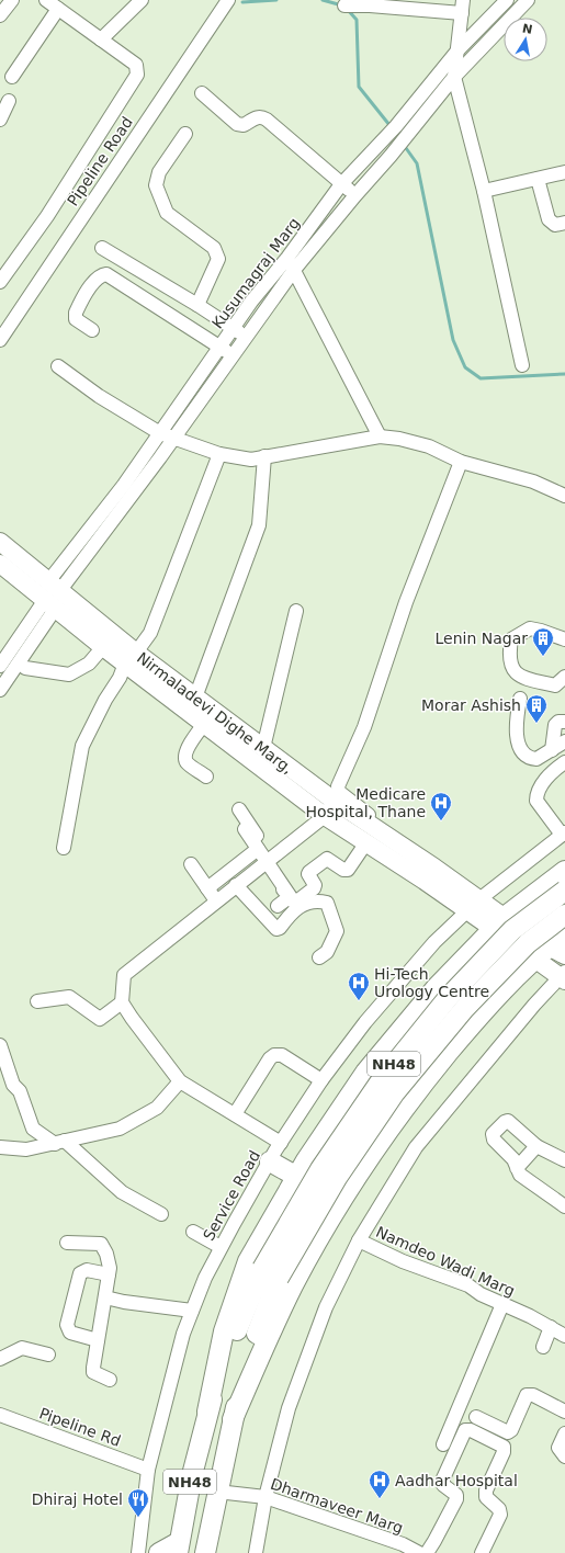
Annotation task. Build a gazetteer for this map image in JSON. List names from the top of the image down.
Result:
{
  "streets": {
    "highway": ["NH48"],
    "main road": ["Nirmaladevi Dighe Marg,"],
    "street": [
      "Pipeline Road",
      "Kusumagraj Marg",
      "Service Road",
      "Namdeo Wadi Marg",
      "Pipeline Rd",
      "Dharmaveer Marg"
    ]
  },
  "crossings": [
    ["Kusumagraj Marg", "Nirmaladevi Dighe Marg,"],
    ["Nirmaladevi Dighe Marg,", "Service Road"],
    ["NH48", "Dharmaveer Marg"],
    ["Service Road", "Pipeline Rd"]
  ],
  "places": {
    "building": ["Lenin Nagar", "Morar Ashish"],
    "hospital": ["Medicare Hospital, Thane", "Hi-Tech Urology Centre", "Aadhar Hospital"],
    "restaurant": ["Dhiraj Hotel"]
  },
  "north": "top"
}
